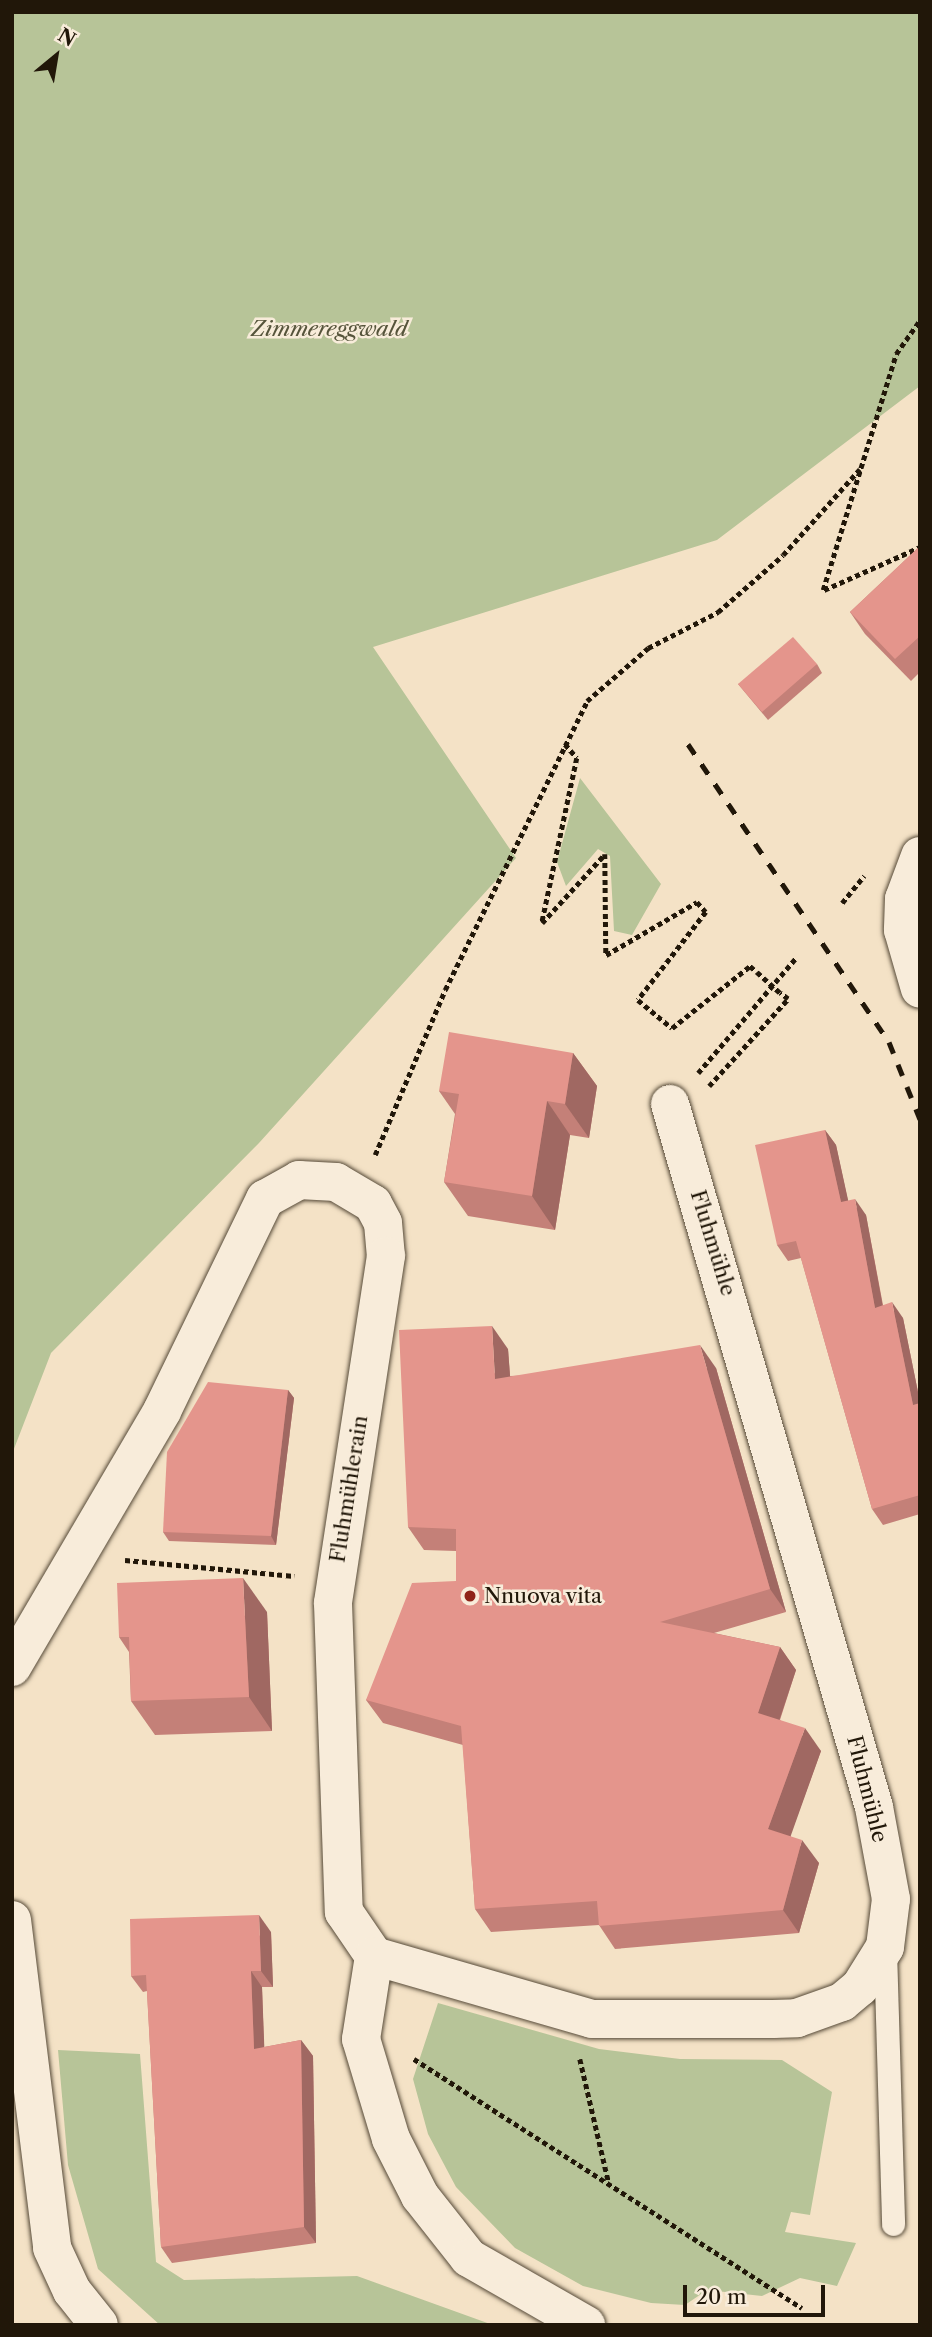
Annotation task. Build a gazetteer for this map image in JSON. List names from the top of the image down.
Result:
{
  "streets": {
    "street": ["Fluhmühle", "Fluhmühlerain"]
  },
  "crossings": [
    ["Fluhmühle", "Fluhmühlerain"]
  ],
  "parks": ["Zimmereggwald"],
  "places": ["Nnuova vita"],
  "scale_bar": "20 m",
  "north": "top right"
}
